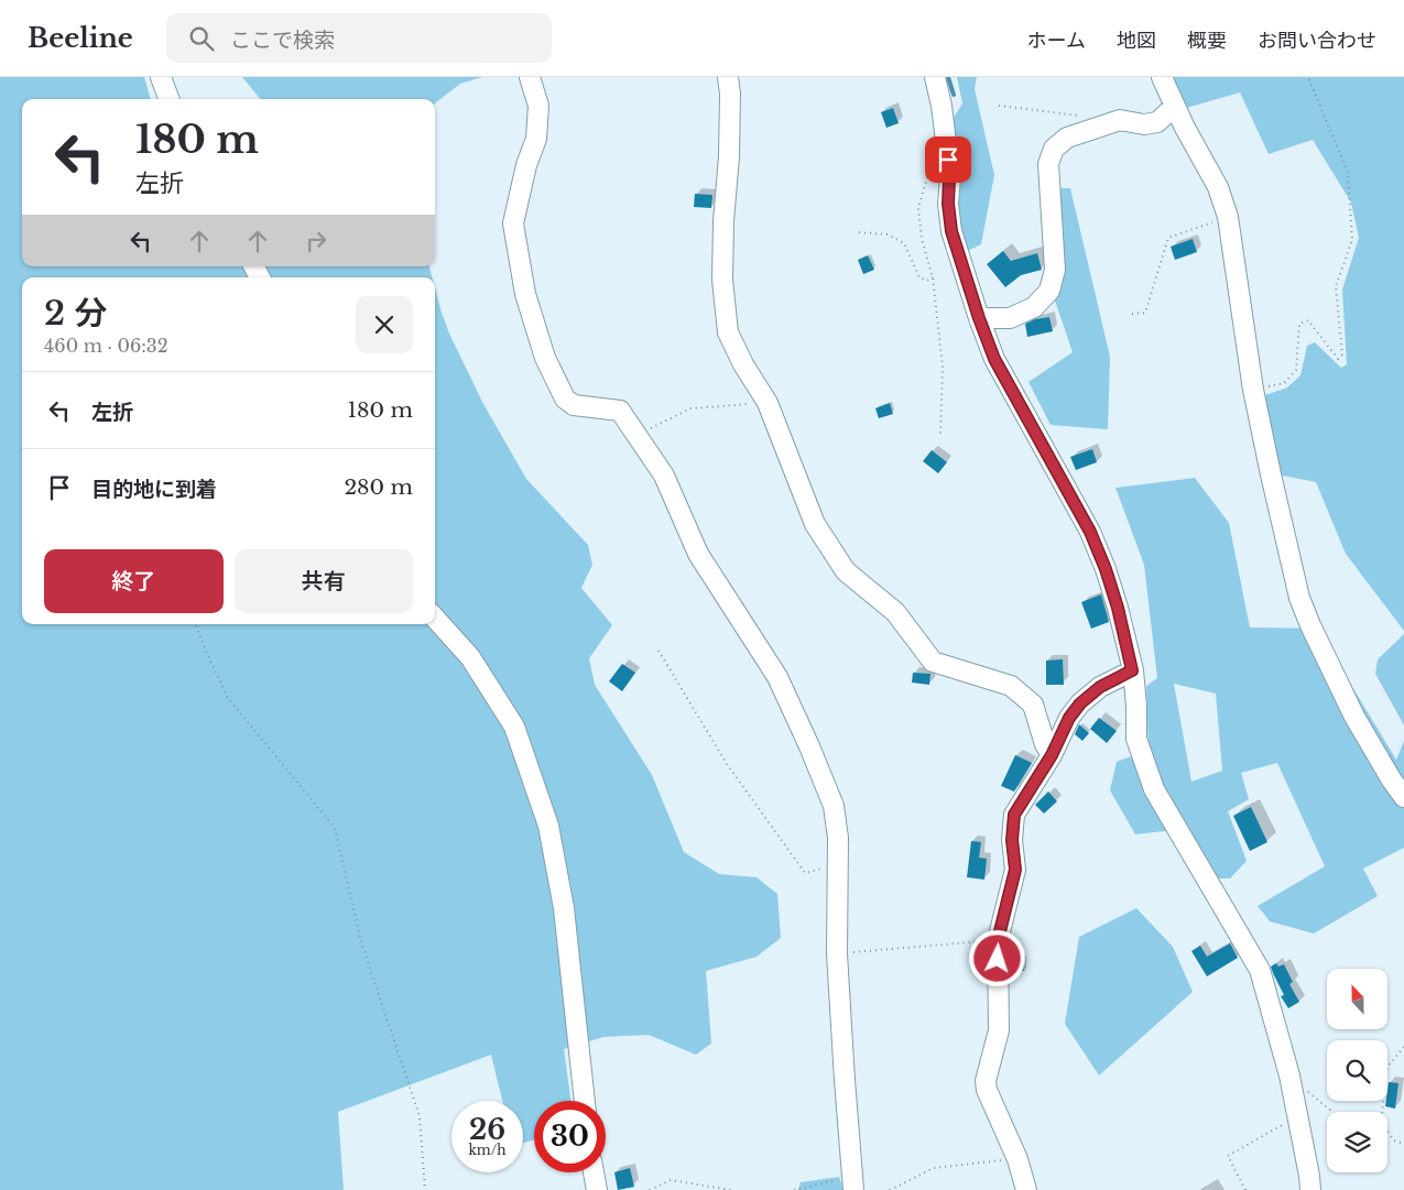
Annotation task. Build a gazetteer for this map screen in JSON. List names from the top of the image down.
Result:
{
  "north": "top",
  "page": {
    "header": "Beeline",
    "search": "ここで検索",
    "nav": [
      "ホーム",
      "地図",
      "概要",
      "お問い合わせ"
    ],
    "turn": ["180 m", "左折"],
    "heading": ["2 分", "460 m · 06:32"],
    "list": [
      {
        "name": "左折",
        "value": "180 m"
      },
      {
        "name": "目的地に到着",
        "value": "280 m"
      }
    ],
    "buttons": ["終了", "共有"],
    "speed": "26 km/h",
    "limit": "30"
  }
}
